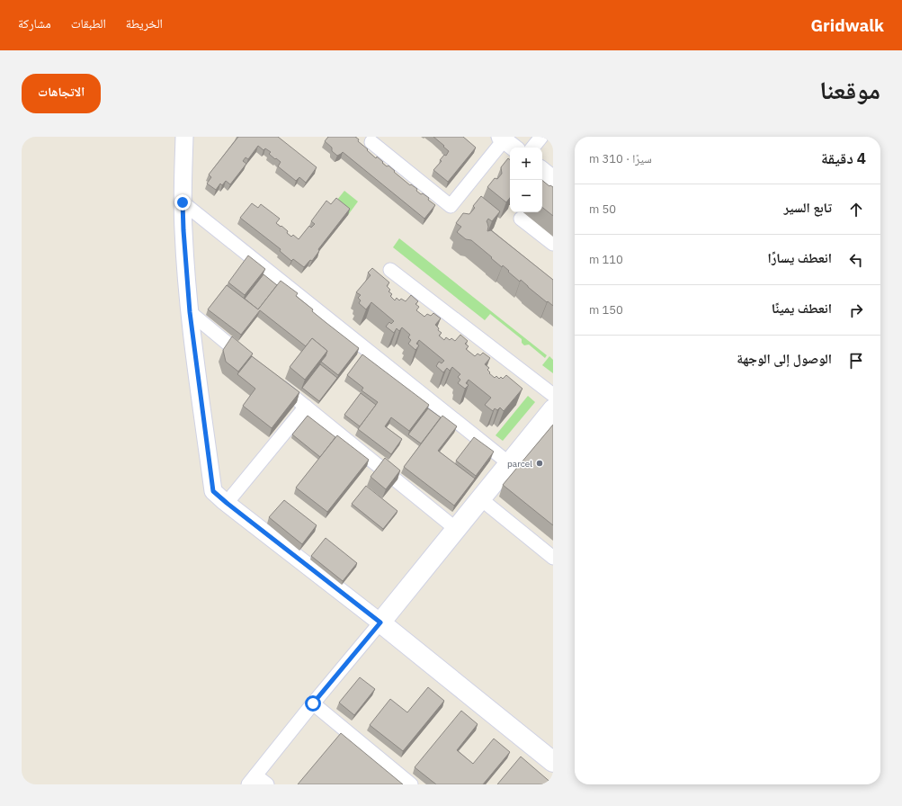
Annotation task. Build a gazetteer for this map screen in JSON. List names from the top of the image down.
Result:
{
  "places": ["parcel"],
  "page": {
    "header": "Gridwalk",
    "nav": ["الخريطة", "الطبقات", "مشاركة"],
    "title": "موقعنا",
    "buttons": "الاتجاهات",
    "heading": ["4 دقيقة", "سيرًا · 310 m"],
    "map_buttons": ["+", "−"],
    "list": [
      ["تابع السير", "50 m"],
      ["انعطف يسارًا", "110 m"],
      ["انعطف يمينًا", "150 m"],
      "الوصول إلى الوجهة"
    ]
  }
}
